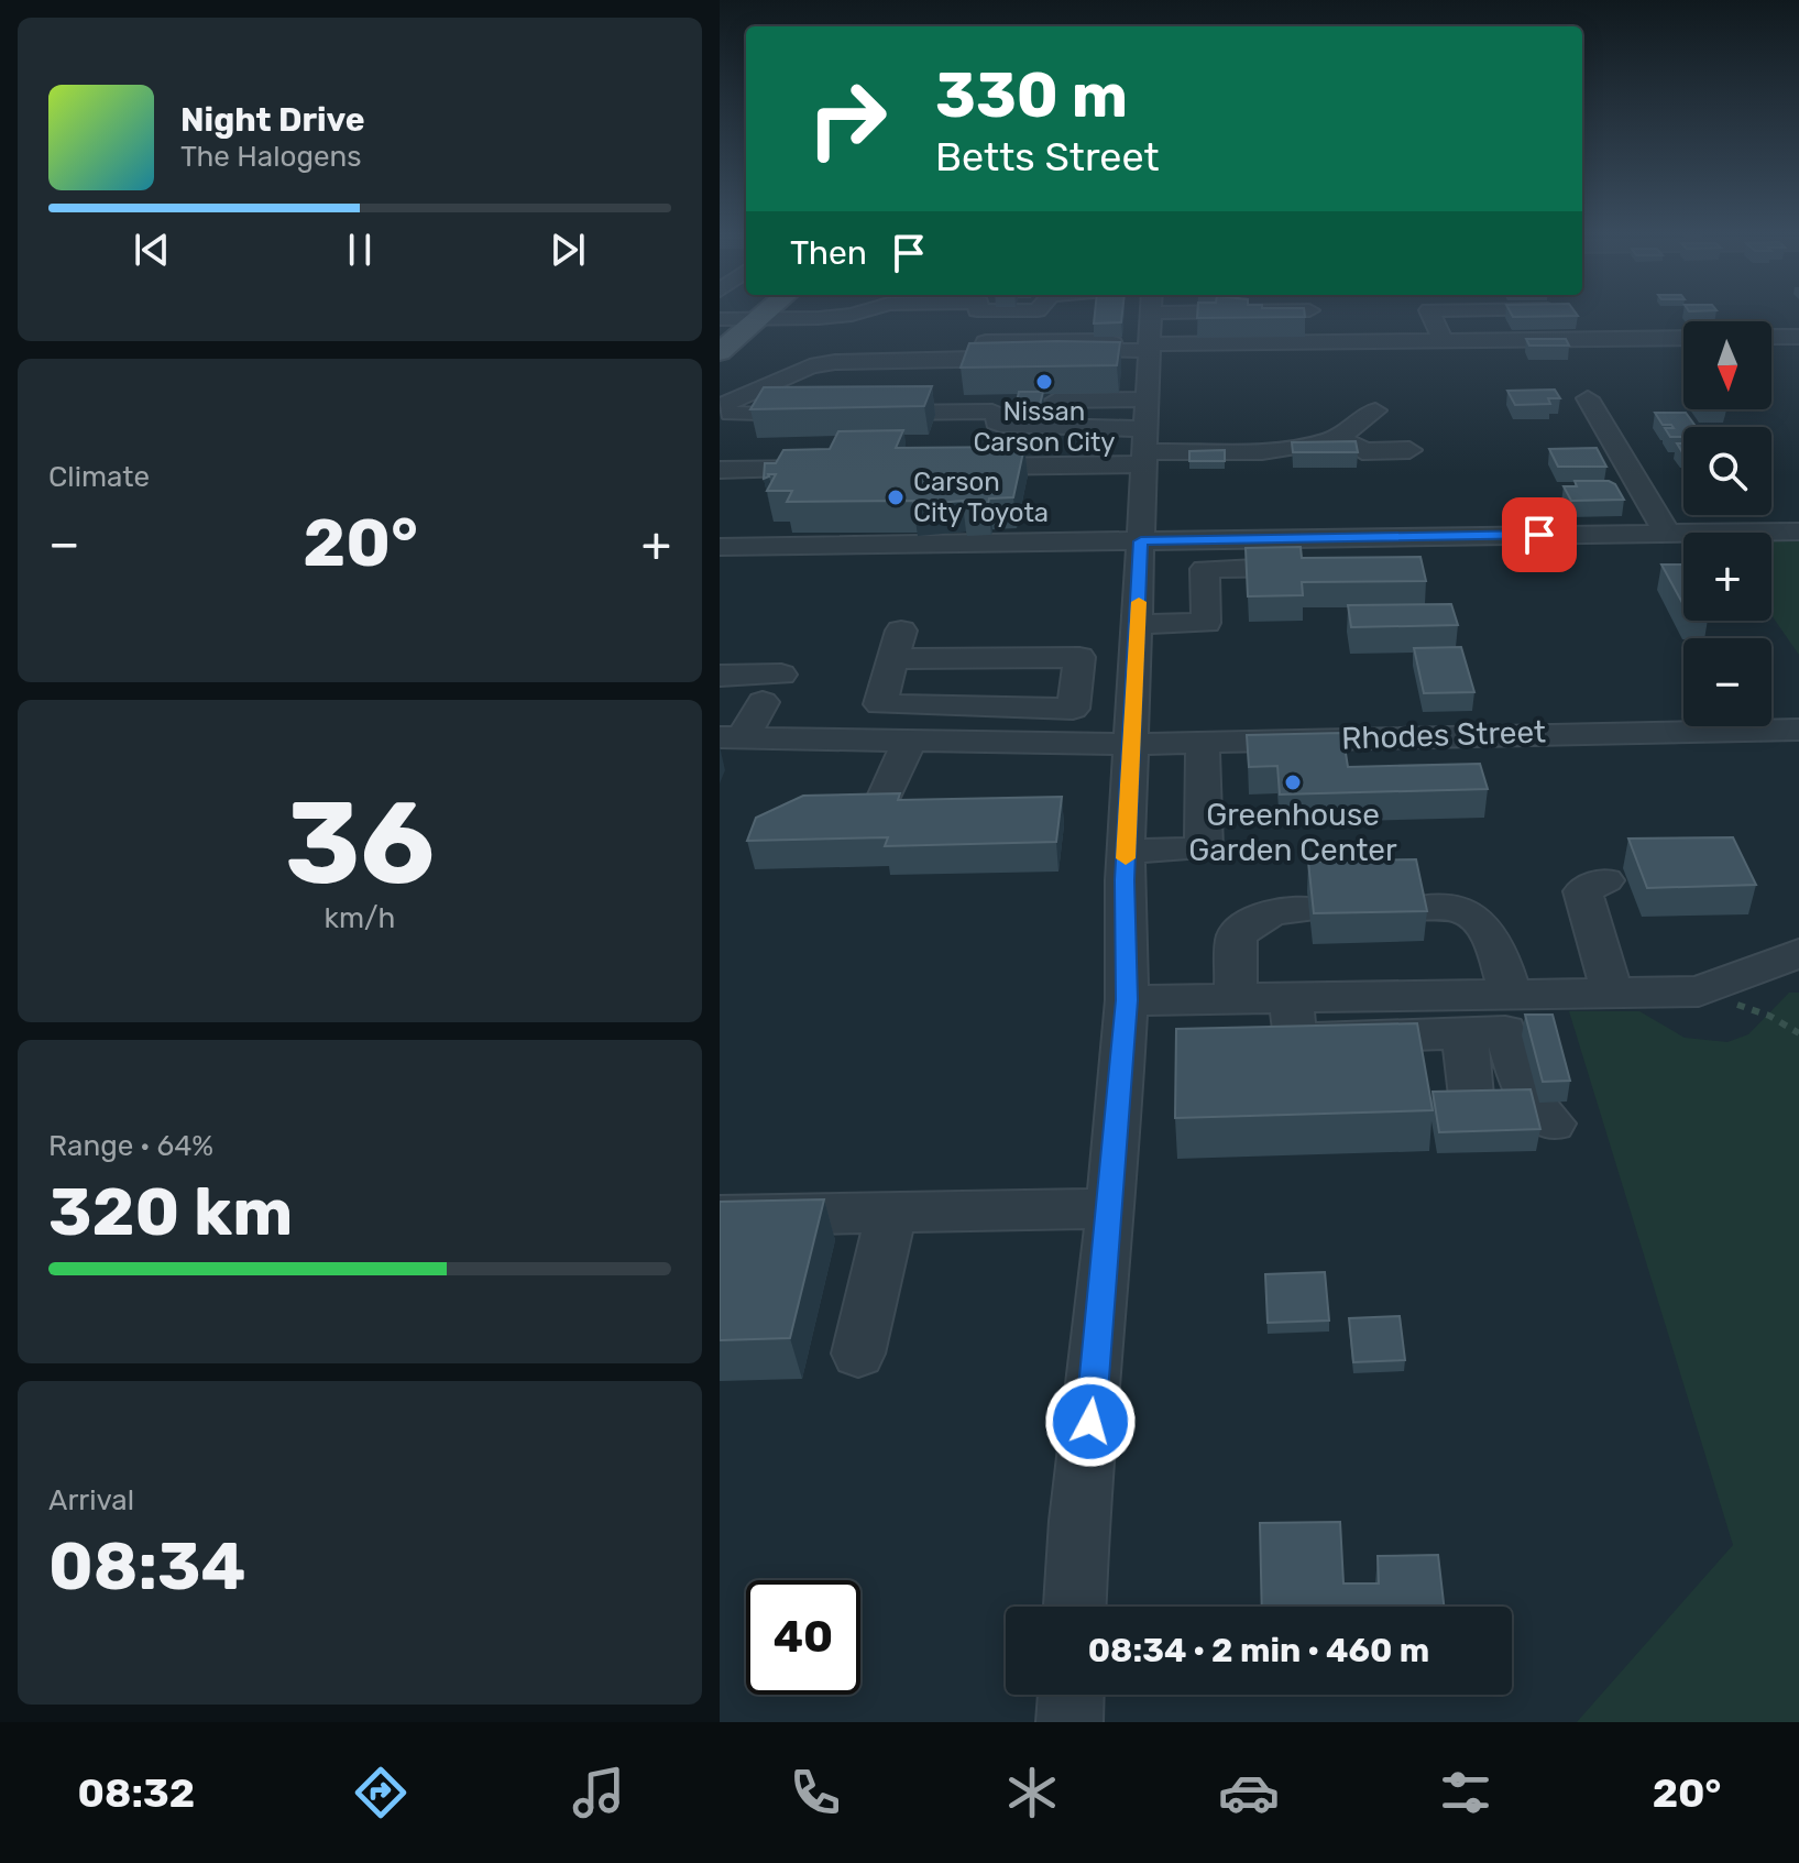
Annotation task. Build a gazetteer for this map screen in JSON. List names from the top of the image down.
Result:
{
  "streets": {
    "street": ["Rhodes Street"]
  },
  "places": ["Nissan Carson City", "Carson City Toyota", "Greenhouse Garden Center"],
  "north": "bottom",
  "page": {
    "turn": ["330 m", "Betts Street"],
    "song": ["Night Drive", "The Halogens"],
    "then": "Then",
    "map_buttons": ["+", "−"],
    "tile": [
      "Climate",
      ["36", "km/h"],
      ["Range · 64%", "320 km"],
      ["Arrival", "08:34"]
    ],
    "heat": ["−", "20°", "+"],
    "limit": "40",
    "trip": "08:34 · 2 min · 460 m",
    "tabs": ["08:32", "20°"]
  }
}
